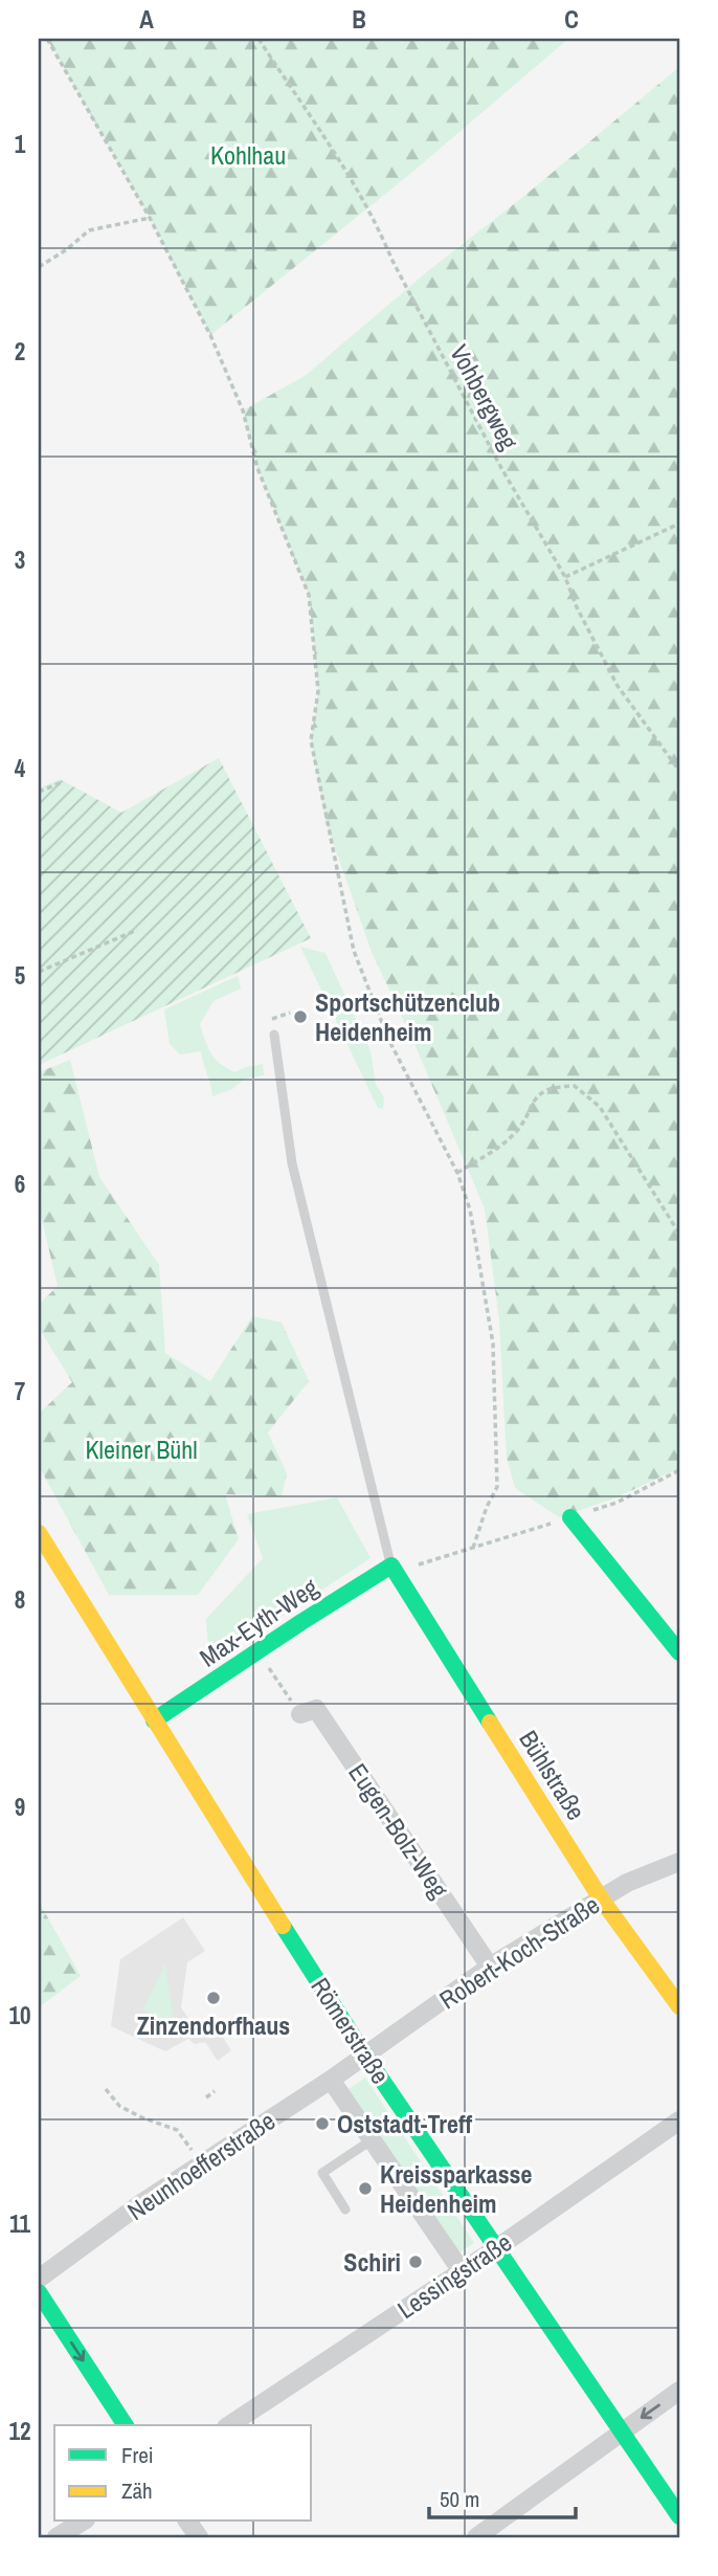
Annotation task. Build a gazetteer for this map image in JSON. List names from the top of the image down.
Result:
{
  "streets": {
    "street": [
      "Max-Eyth-Weg",
      "Bühlstraße",
      "Eugen-Bolz-Weg",
      "Robert-Koch-Straße",
      "Römerstraße",
      "Neunhoefferstraße",
      "Lessingstraße"
    ],
    "path": ["Vohbergweg"]
  },
  "crossings": [
    ["Max-Eyth-Weg", "Bühlstraße"],
    ["Max-Eyth-Weg", "Römerstraße"],
    ["Bühlstraße", "Robert-Koch-Straße"],
    ["Eugen-Bolz-Weg", "Robert-Koch-Straße"],
    ["Robert-Koch-Straße", "Römerstraße"],
    ["Robert-Koch-Straße", "Neunhoefferstraße"],
    ["Römerstraße", "Neunhoefferstraße"],
    ["Römerstraße", "Lessingstraße"]
  ],
  "parks": ["Kohlhau", "Kleiner Bühl"],
  "places": [
    "Sportschützenclub Heidenheim",
    "Zinzendorfhaus",
    "Oststadt-Treff",
    "Kreissparkasse Heidenheim",
    "Schiri"
  ],
  "legend": ["Frei", "Zäh"],
  "scale_bar": "50 m",
  "grid": {
    "columns": ["A", "B", "C"],
    "rows": [
      "1",
      "2",
      "3",
      "4",
      "5",
      "6",
      "7",
      "8",
      "9",
      "10",
      "11",
      "12"
    ]
  }
}
